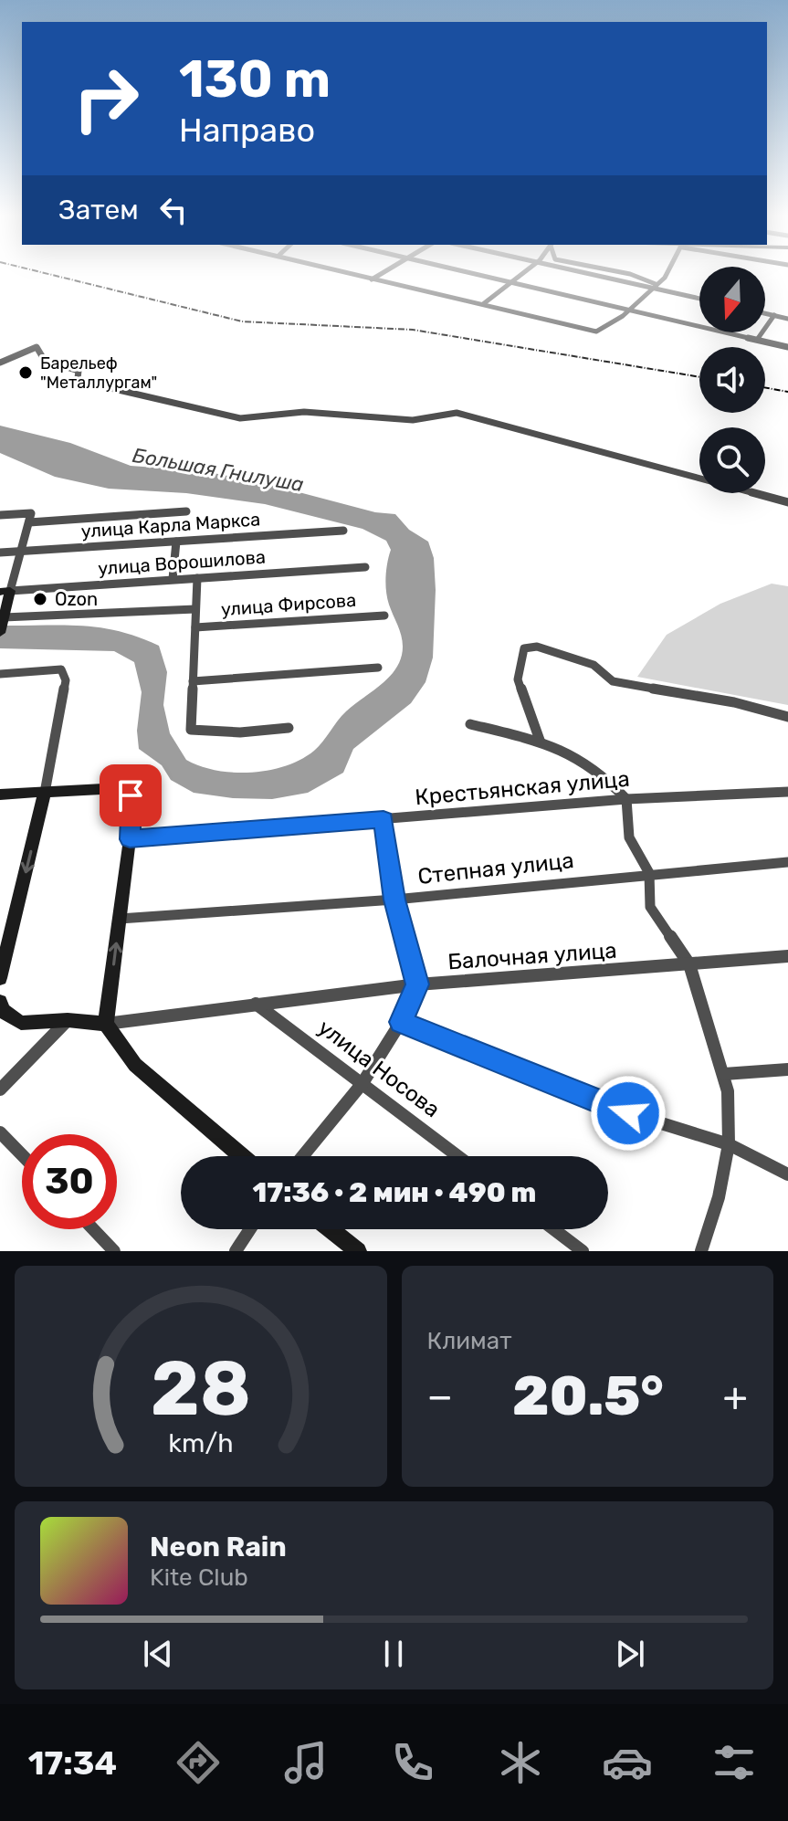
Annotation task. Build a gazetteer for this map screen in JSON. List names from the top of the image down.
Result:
{
  "streets": {
    "street": [
      "улица Карла Маркса",
      "улица Ворошилова",
      "улица Фирсова",
      "Крестьянская улица",
      "Степная улица",
      "Балочная улица",
      "улица Носова"
    ]
  },
  "crossings": [
    ["Балочная улица", "улица Носова"]
  ],
  "water": ["Большая Гнилуша"],
  "places": ["Барельеф \"Металлургам\"", "Ozon"],
  "north": "bottom",
  "page": {
    "turn": ["130 m", "Направо"],
    "then": "Затем",
    "limit": "30",
    "trip": "17:36 · 2 мин · 490 m",
    "tile": "Климат",
    "heat": ["−", "20.5°", "+"],
    "song": ["Neon Rain", "Kite Club"],
    "tabs": "17:34",
    "gauge": ["28", "km/h"]
  }
}
